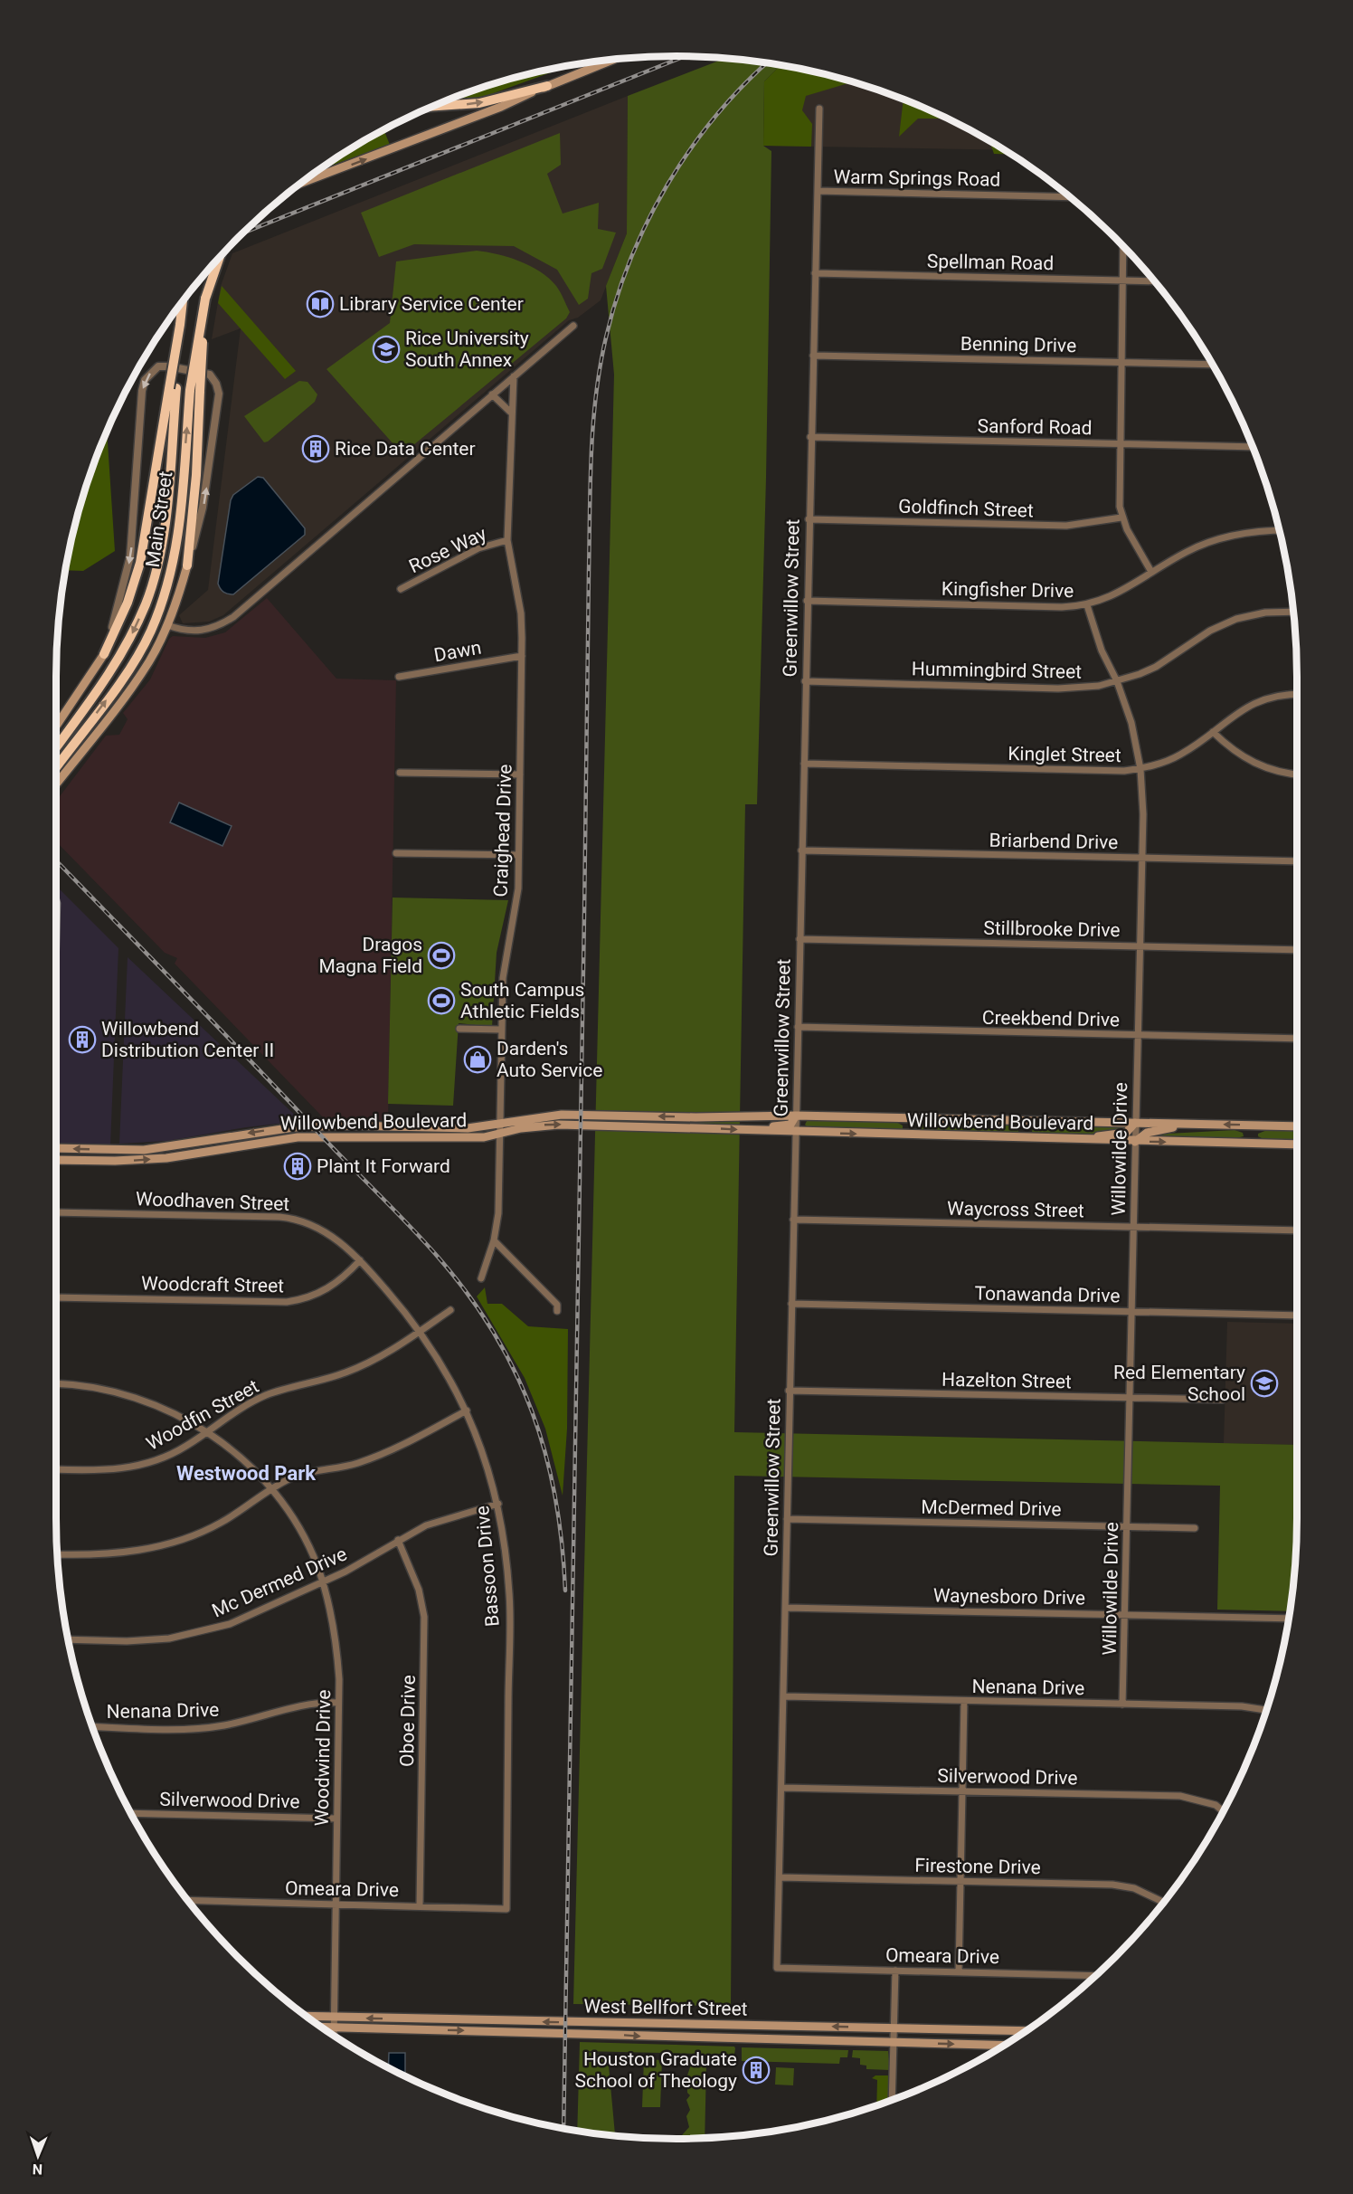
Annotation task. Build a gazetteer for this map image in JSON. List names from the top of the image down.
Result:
{
  "streets": {
    "highway": ["Main Street"],
    "main road": ["Willowbend Boulevard", "West Bellfort Street"],
    "street": [
      "Warm Springs Road",
      "Spellman Road",
      "Benning Drive",
      "Sanford Road",
      "Goldfinch Street",
      "Rose Way",
      "Kingfisher Drive",
      "Greenwillow Street",
      "Dawn",
      "Hummingbird Street",
      "Kinglet Street",
      "Craighead Drive",
      "Briarbend Drive",
      "Stillbrooke Drive",
      "Creekbend Drive",
      "Willowilde Drive",
      "Woodhaven Street",
      "Waycross Street",
      "Woodcraft Street",
      "Tonawanda Drive",
      "Hazelton Street",
      "Woodfin Street",
      "McDermed Drive",
      "Bassoon Drive",
      "Mc Dermed Drive",
      "Waynesboro Drive",
      "Nenana Drive",
      "Oboe Drive",
      "Woodwind Drive",
      "Silverwood Drive",
      "Firestone Drive",
      "Omeara Drive"
    ]
  },
  "crossings": [
    ["Warm Springs Road", "Greenwillow Street"],
    ["Spellman Road", "Greenwillow Street"],
    ["Benning Drive", "Greenwillow Street"],
    ["Sanford Road", "Greenwillow Street"],
    ["Goldfinch Street", "Greenwillow Street"],
    ["Rose Way", "Craighead Drive"],
    ["Kingfisher Drive", "Greenwillow Street"],
    ["Kingfisher Drive", "Willowilde Drive"],
    ["Greenwillow Street", "Hummingbird Street"],
    ["Greenwillow Street", "Kinglet Street"],
    ["Greenwillow Street", "Briarbend Drive"],
    ["Greenwillow Street", "Stillbrooke Drive"],
    ["Greenwillow Street", "Creekbend Drive"],
    ["Greenwillow Street", "Willowbend Boulevard"],
    ["Greenwillow Street", "Waycross Street"],
    ["Greenwillow Street", "Tonawanda Drive"],
    ["Greenwillow Street", "Hazelton Street"],
    ["Greenwillow Street", "McDermed Drive"],
    ["Greenwillow Street", "Waynesboro Drive"],
    ["Greenwillow Street", "Nenana Drive"],
    ["Greenwillow Street", "Silverwood Drive"],
    ["Greenwillow Street", "Firestone Drive"],
    ["Greenwillow Street", "Omeara Drive"],
    ["Dawn", "Craighead Drive"],
    ["Hummingbird Street", "Willowilde Drive"],
    ["Kinglet Street", "Willowilde Drive"],
    ["Craighead Drive", "Willowbend Boulevard"],
    ["Briarbend Drive", "Willowilde Drive"],
    ["Stillbrooke Drive", "Willowilde Drive"],
    ["Creekbend Drive", "Willowilde Drive"],
    ["Willowbend Boulevard", "Willowilde Drive"],
    ["Willowilde Drive", "Waycross Street"],
    ["Willowilde Drive", "Tonawanda Drive"],
    ["Willowilde Drive", "Hazelton Street"],
    ["Willowilde Drive", "McDermed Drive"],
    ["Willowilde Drive", "Waynesboro Drive"],
    ["Willowilde Drive", "Nenana Drive"],
    ["Woodhaven Street", "Woodcraft Street"],
    ["Woodhaven Street", "Bassoon Drive"],
    ["Woodcraft Street", "Bassoon Drive"],
    ["Woodfin Street", "Bassoon Drive"],
    ["Woodfin Street", "Woodwind Drive"],
    ["Bassoon Drive", "Mc Dermed Drive"],
    ["Bassoon Drive", "Omeara Drive"],
    ["Mc Dermed Drive", "Oboe Drive"],
    ["Mc Dermed Drive", "Woodwind Drive"],
    ["Nenana Drive", "Woodwind Drive"],
    ["Oboe Drive", "Omeara Drive"],
    ["Woodwind Drive", "Silverwood Drive"],
    ["Woodwind Drive", "Omeara Drive"],
    ["Woodwind Drive", "West Bellfort Street"]
  ],
  "districts": ["Westwood Park"],
  "places": {
    "library": ["Library Service Center"],
    "school or university": ["Rice University South Annex", "Red Elementary School"],
    "building": [
      "Rice Data Center",
      "Willowbend Distribution Center II",
      "Plant It Forward",
      "Houston Graduate School of Theology"
    ],
    "sports": ["Dragos Magna Field", "South Campus Athletic Fields"],
    "shop": ["Darden's Auto Service"]
  },
  "north": "bottom"
}
